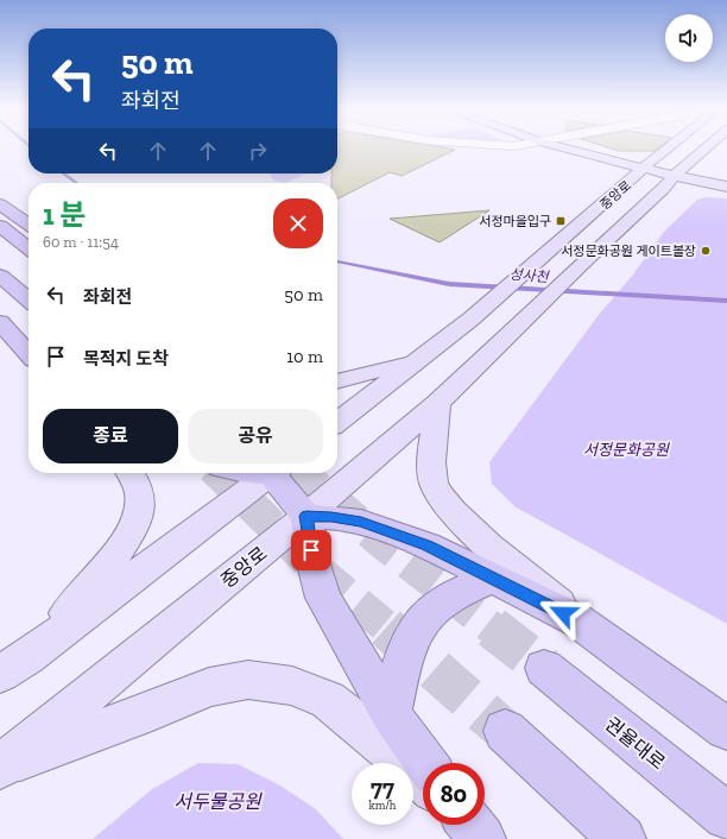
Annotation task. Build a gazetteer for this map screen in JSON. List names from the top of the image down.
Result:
{
  "streets": {
    "highway": ["권율대로"],
    "main road": ["중앙로"]
  },
  "water": ["성사천"],
  "parks": ["서정문화공원", "서두물공원"],
  "places": {
    "transit": ["서정마을입구"],
    "other": ["서정문화공원 게이트볼장"]
  },
  "page": {
    "turn": ["50 m", "좌회전"],
    "heading": ["1 분", "60 m · 11:54"],
    "list": [
      {
        "name": "좌회전",
        "value": "50 m"
      },
      {
        "name": "목적지 도착",
        "value": "10 m"
      }
    ],
    "buttons": ["종료", "공유"],
    "speed": "77 km/h",
    "limit": "80"
  }
}
